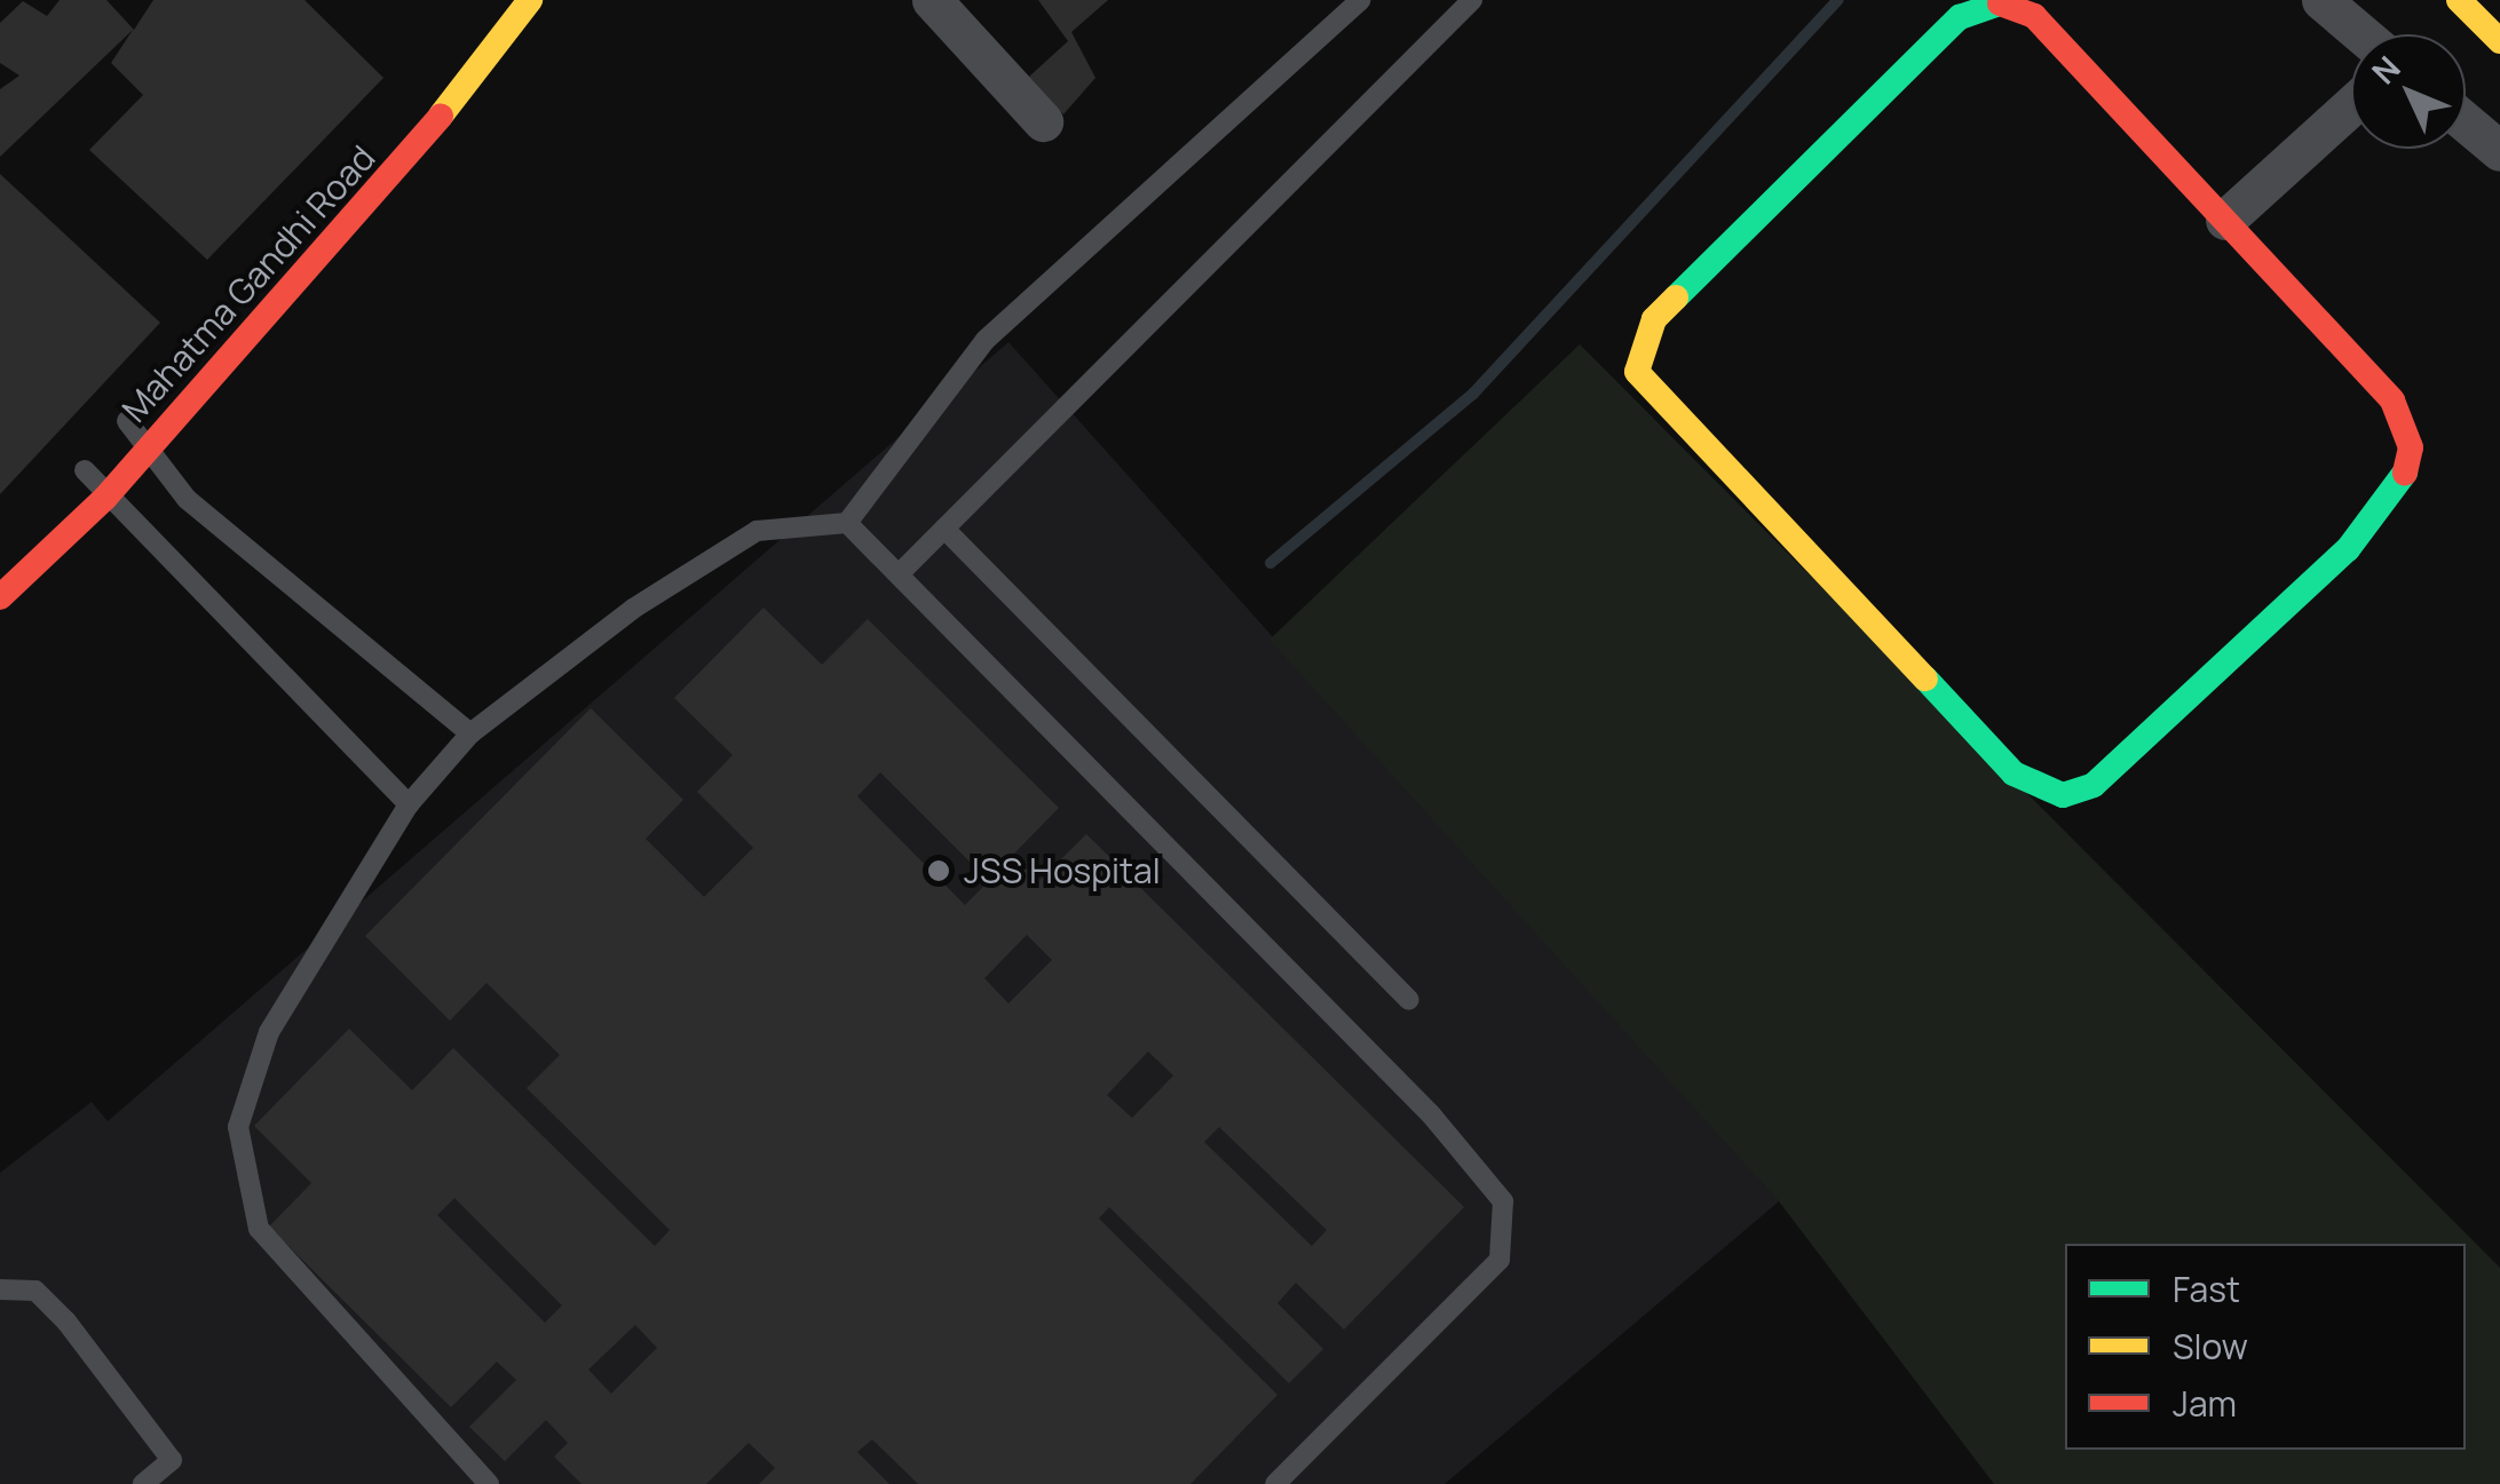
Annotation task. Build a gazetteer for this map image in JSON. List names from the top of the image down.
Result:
{
  "streets": {
    "street": ["Mahatma Gandhi Road"]
  },
  "places": ["JSS Hospital"],
  "legend": ["Fast", "Slow", "Jam"],
  "north": "top left"
}
